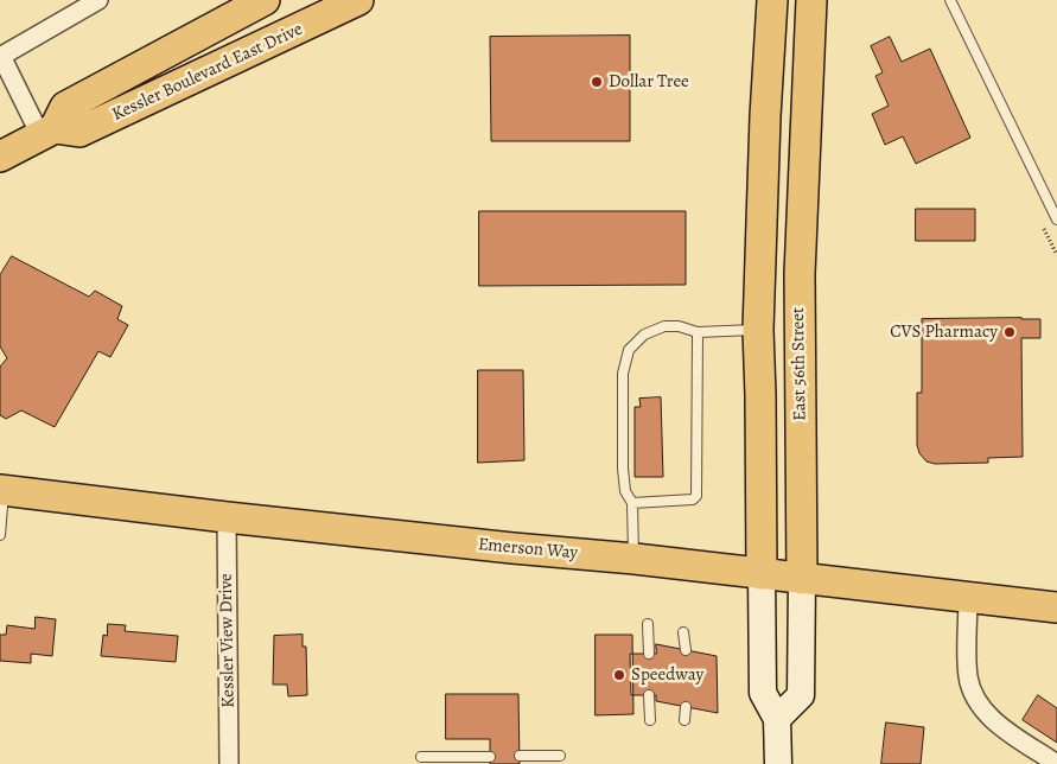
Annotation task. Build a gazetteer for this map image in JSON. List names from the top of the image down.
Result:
{
  "streets": {
    "main road": ["Kessler Boulevard East Drive", "East 56th Street", "Emerson Way"],
    "street": ["Kessler View Drive"]
  },
  "crossings": [
    ["East 56th Street", "Emerson Way"],
    ["Emerson Way", "Kessler View Drive"]
  ],
  "places": ["Dollar Tree", "CVS Pharmacy", "Speedway"]
}
